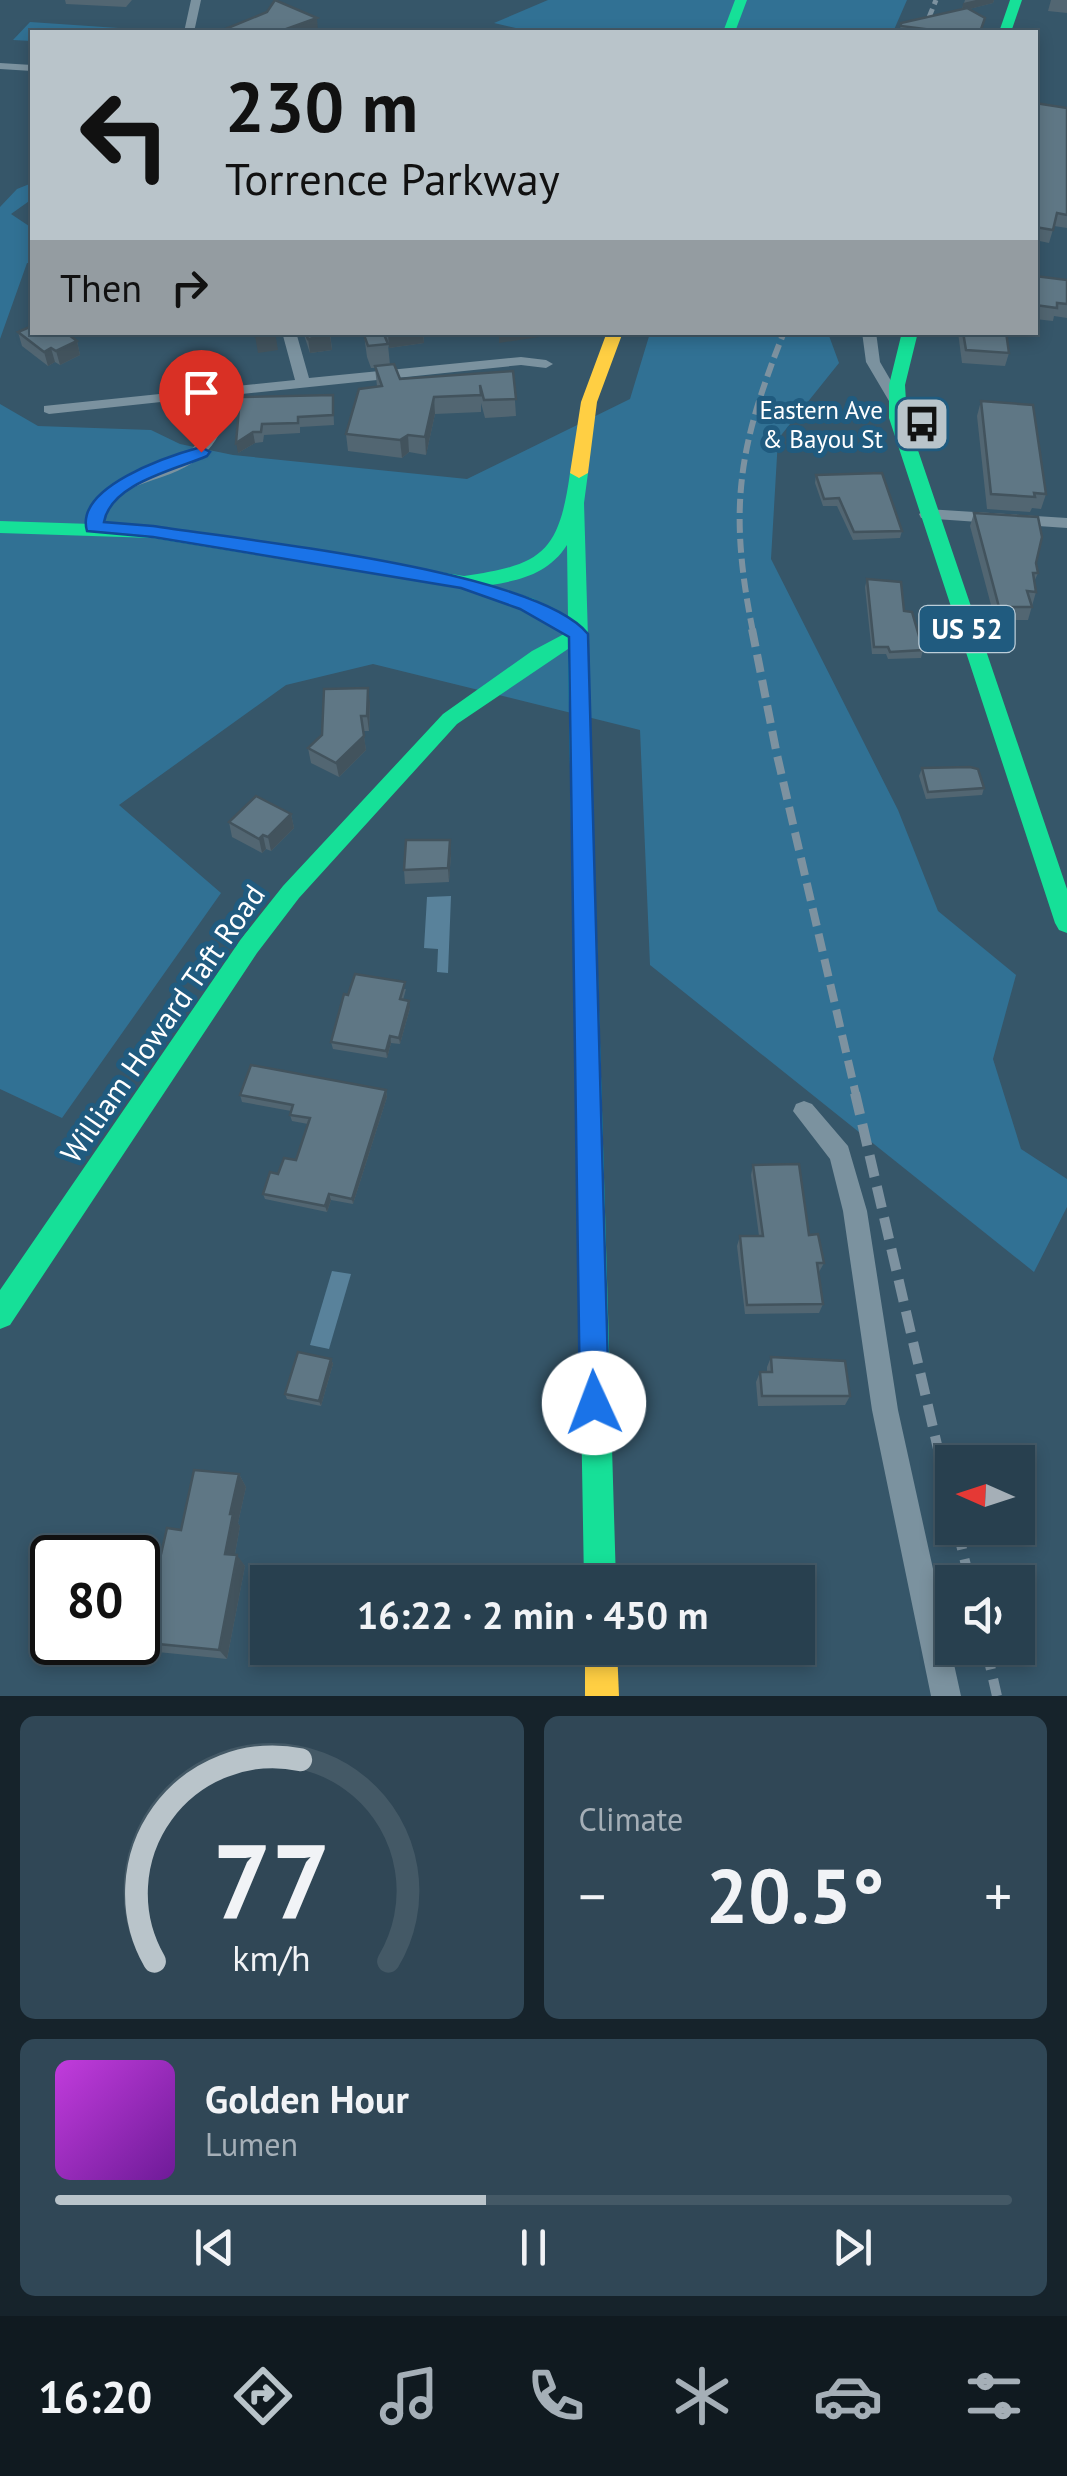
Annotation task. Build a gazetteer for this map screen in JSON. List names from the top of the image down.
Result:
{
  "streets": {
    "main road": ["US 52", "William Howard Taft Road"]
  },
  "places": {
    "bus stop": ["Eastern Ave & Bayou St"]
  },
  "north": "left",
  "page": {
    "turn": ["230 m", "Torrence Parkway"],
    "then": "Then",
    "limit": "80",
    "trip": "16:22 · 2 min · 450 m",
    "tile": "Climate",
    "heat": ["−", "20.5°", "+"],
    "song": ["Golden Hour", "Lumen"],
    "tabs": "16:20",
    "gauge": ["77", "km/h"]
  }
}
